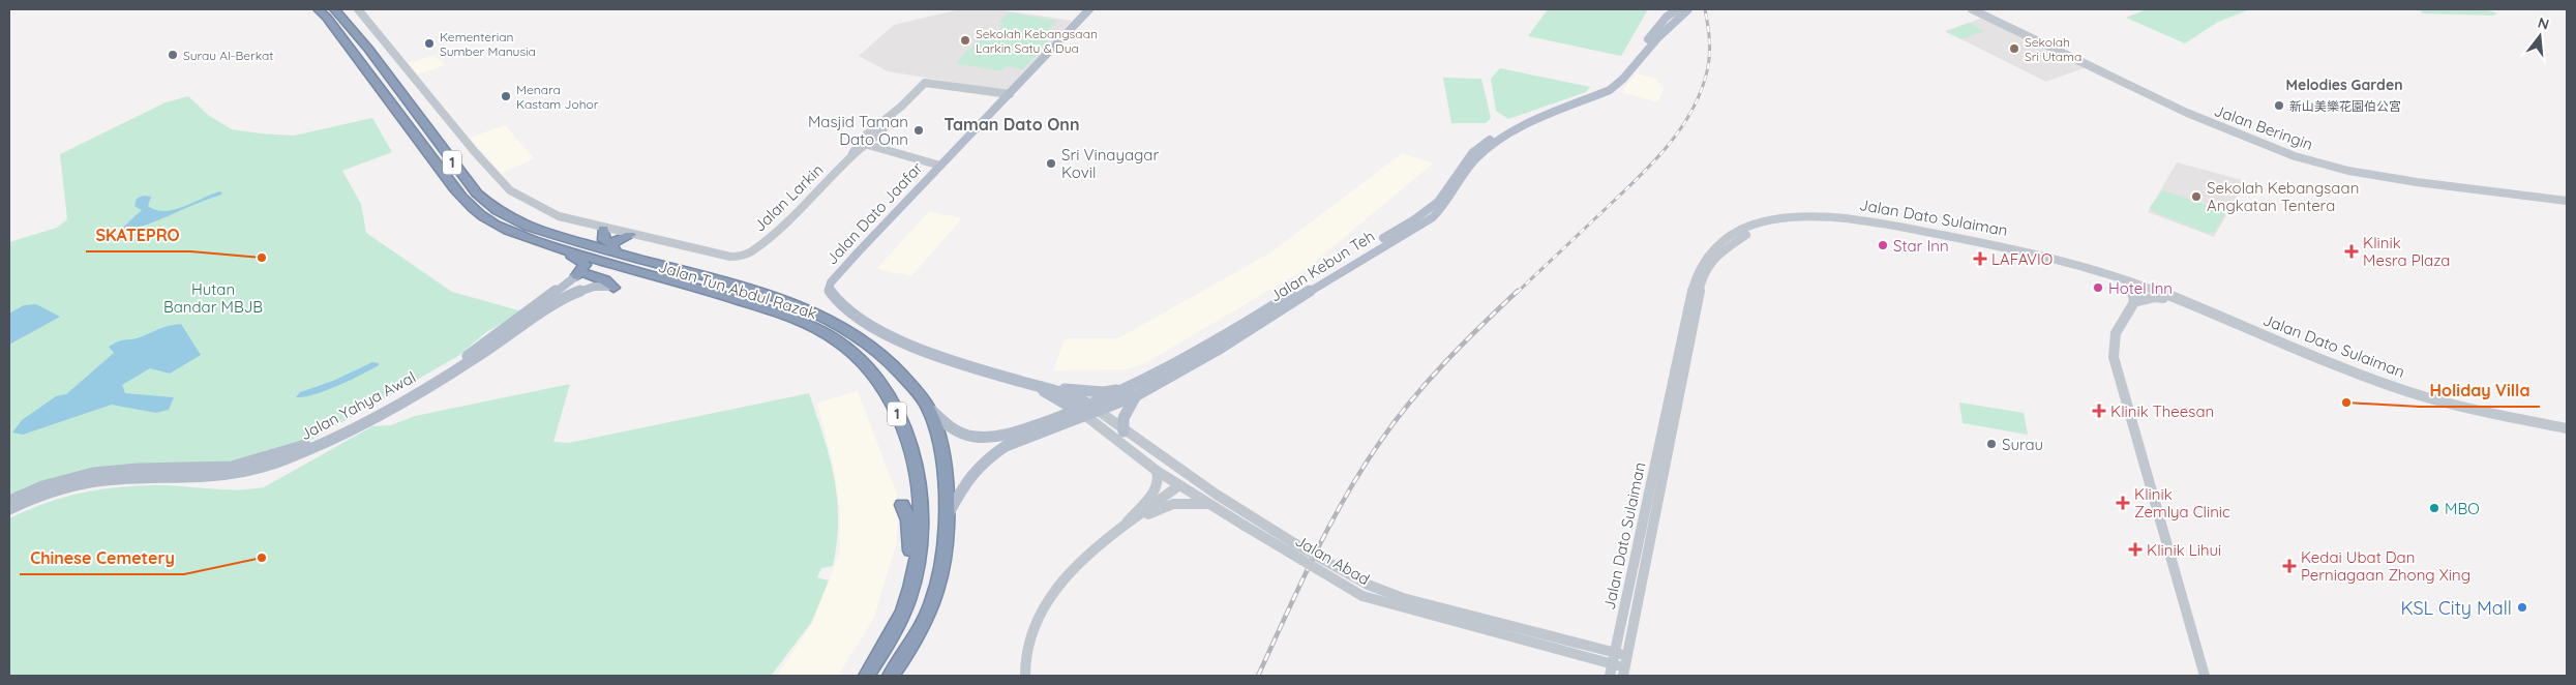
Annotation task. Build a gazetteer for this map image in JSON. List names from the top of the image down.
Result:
{
  "streets": {
    "highway": ["1", "Jalan Tun Abdul Razak"],
    "main road": ["Jalan Dato Jaafar", "Jalan Kebun Teh", "Jalan Yahya Awal"],
    "street": [
      "Jalan Beringin",
      "Jalan Larkin",
      "Jalan Dato Sulaiman",
      "Jalan Abad"
    ]
  },
  "crossings": [
    ["Jalan Larkin", "Jalan Dato Jaafar"],
    ["Jalan Dato Jaafar", "Jalan Kebun Teh"],
    ["Jalan Dato Jaafar", "Jalan Abad"],
    ["Jalan Dato Sulaiman", "Jalan Abad"],
    ["Jalan Kebun Teh", "Jalan Tun Abdul Razak"],
    ["Jalan Kebun Teh", "Jalan Abad"]
  ],
  "districts": ["Melodies Garden", "Taman Dato Onn"],
  "parks": ["Hutan Bandar MBJB"],
  "places": {
    "other": [
      "Sekolah Kebangsaan Larkin Satu & Dua",
      "Kementerian Sumber Manusia",
      "Sekolah Sri Utama",
      "Surau Al-Berkat",
      "Menara Kastam Johor",
      "新山美樂花園伯公宮",
      "Masjid Taman Dato Onn",
      "Sri Vinayagar Kovil",
      "Sekolah Kebangsaan Angkatan Tentera",
      "Star Inn",
      "SKATEPRO",
      "Hotel Inn",
      "Holiday Villa",
      "Surau",
      "MBO",
      "Chinese Cemetery",
      "KSL City Mall"
    ],
    "health": [
      "Klinik Mesra Plaza",
      "LAFAVIO",
      "Klinik Theesan",
      "Klinik Zemlya Clinic",
      "Klinik Lihui",
      "Kedai Ubat Dan Perniagaan Zhong Xing"
    ]
  },
  "north": "top"
}
